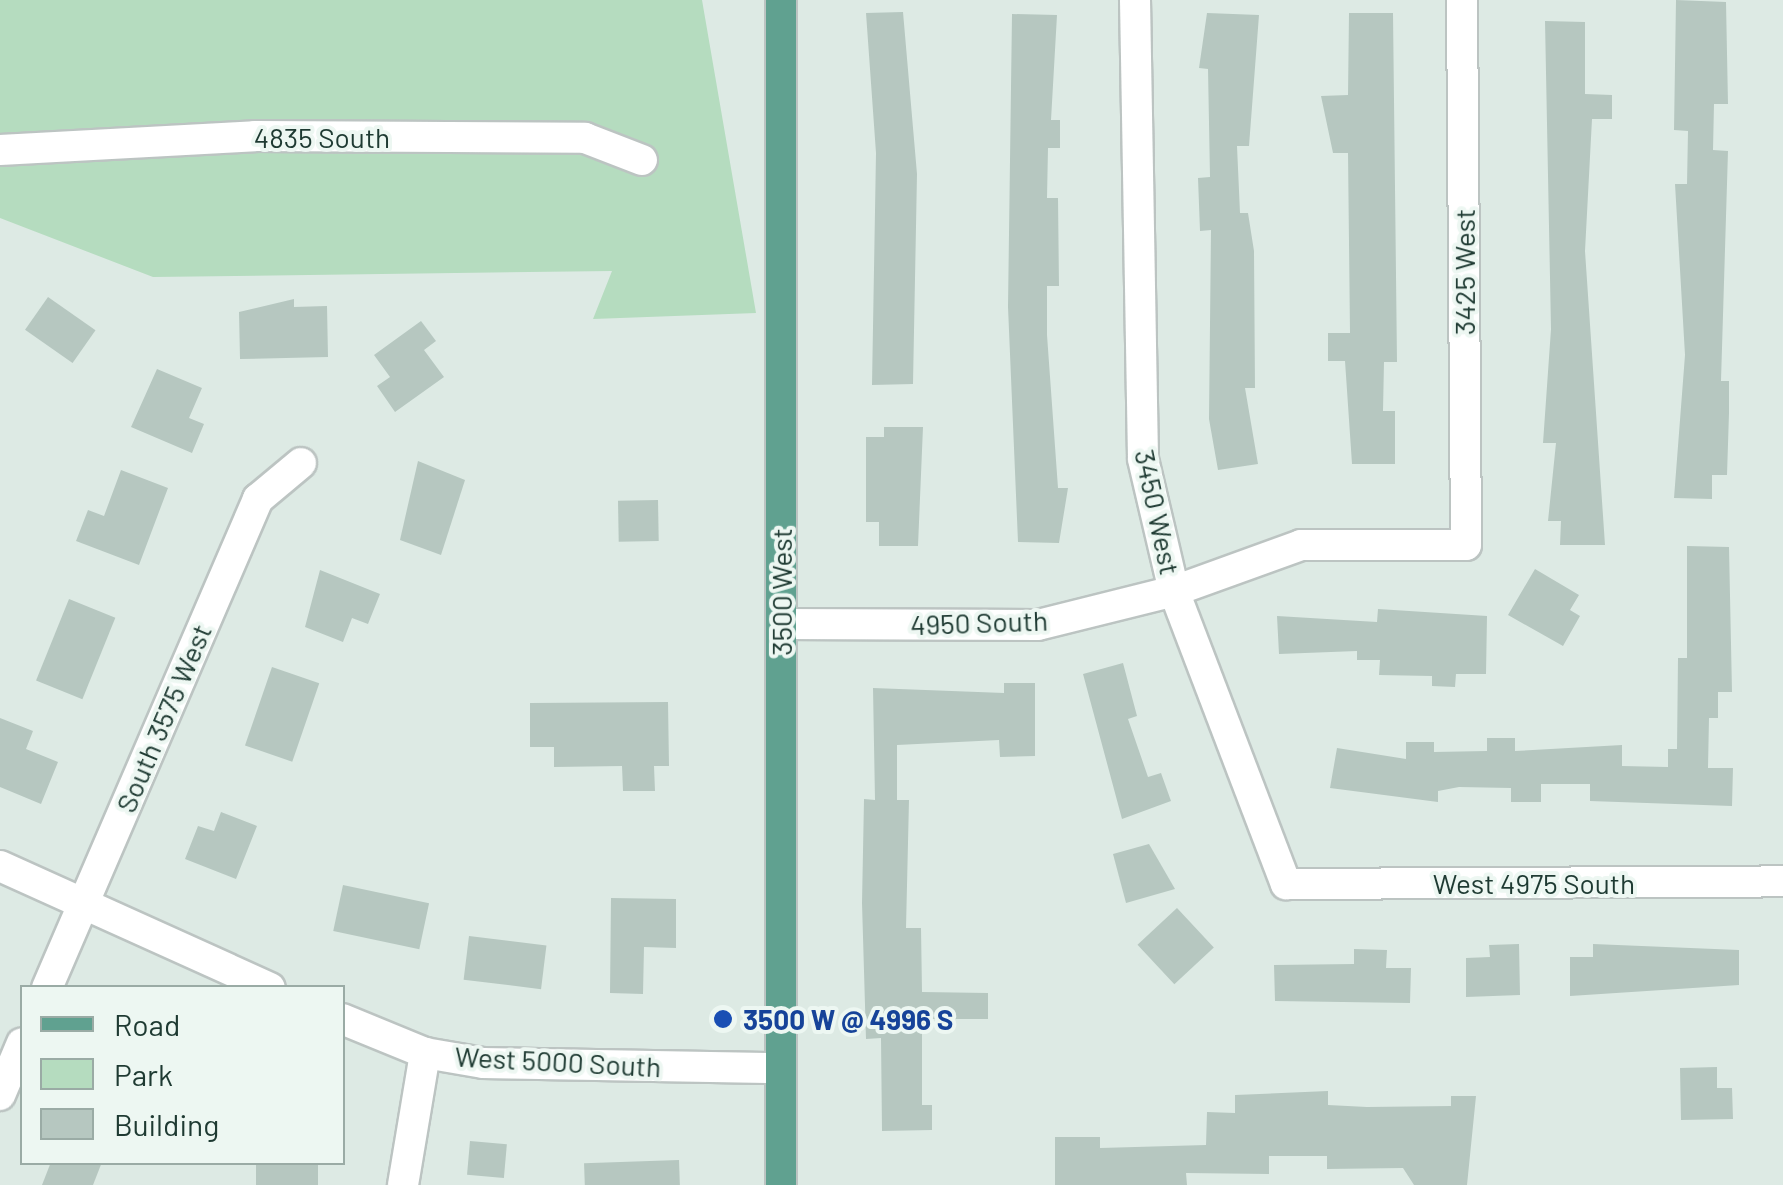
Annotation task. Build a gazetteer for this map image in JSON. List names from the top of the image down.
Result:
{
  "streets": {
    "main road": ["3500 West"],
    "street": [
      "4835 South",
      "3425 West",
      "3450 West",
      "4950 South",
      "South 3575 West",
      "West 4975 South",
      "West 5000 South"
    ]
  },
  "crossings": [
    ["3425 West", "4950 South"],
    ["3450 West", "4950 South"],
    ["3450 West", "West 4975 South"],
    ["3500 West", "4950 South"],
    ["3500 West", "West 5000 South"]
  ],
  "places": ["3500 W @ 4996 S"],
  "legend": ["Road", "Park", "Building"]
}
